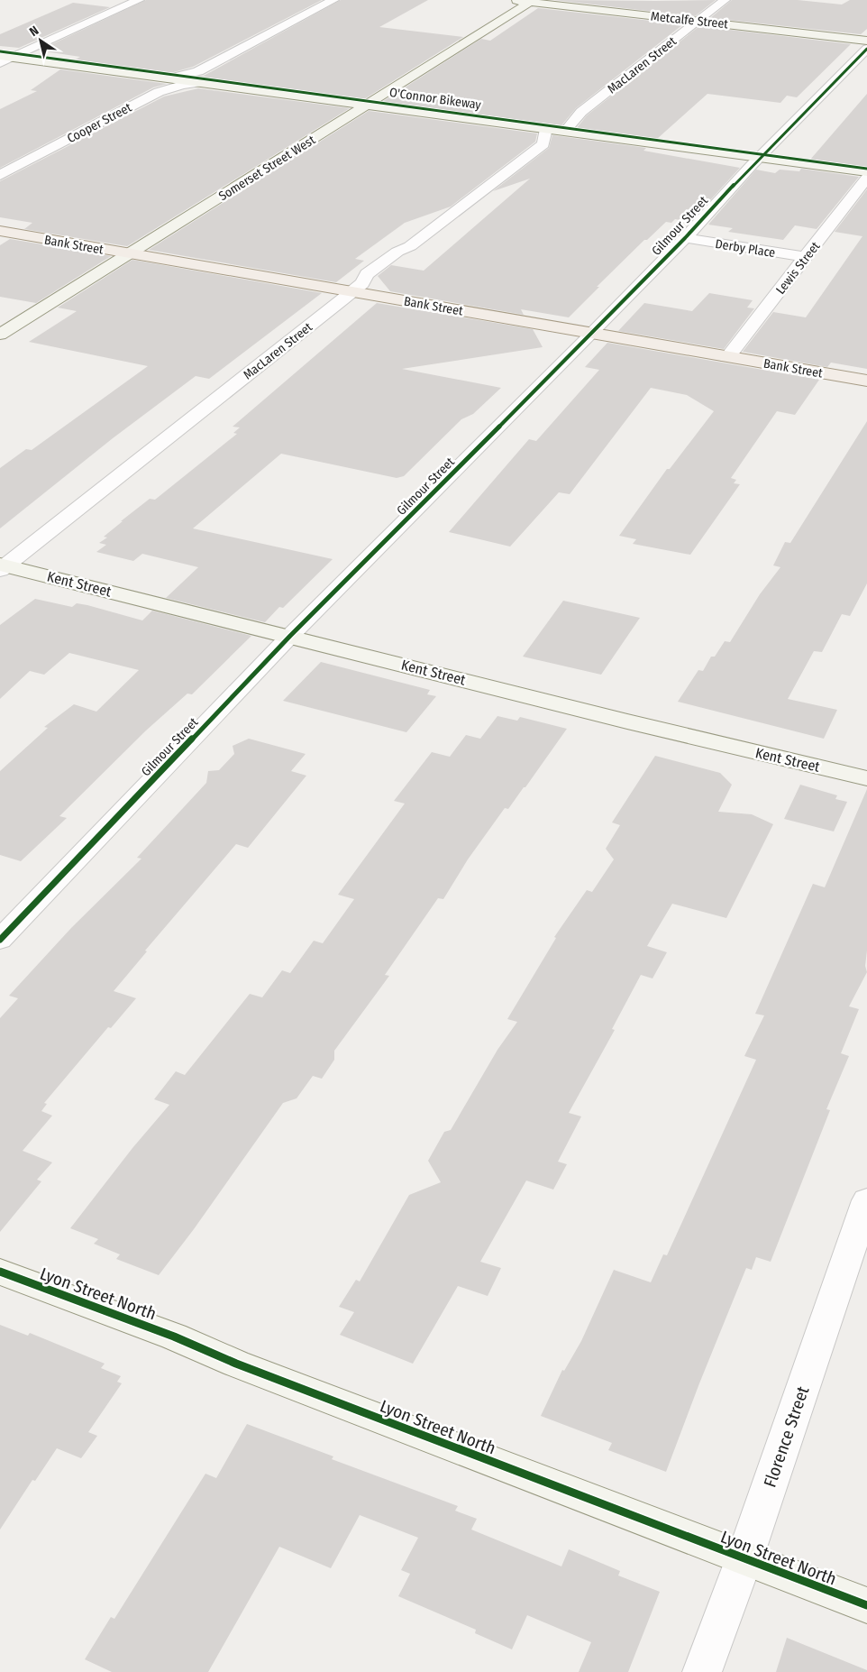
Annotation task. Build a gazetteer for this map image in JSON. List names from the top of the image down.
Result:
{
  "streets": {
    "main road": [
      "Metcalfe Street",
      "Somerset Street West",
      "Bank Street",
      "Kent Street",
      "Lyon Street North"
    ],
    "street": [
      "MacLaren Street",
      "Cooper Street",
      "Gilmour Street",
      "Derby Place",
      "Lewis Street",
      "Florence Street"
    ],
    "cycle path": ["O'Connor Bikeway"]
  },
  "crossings": [
    ["Metcalfe Street", "MacLaren Street"],
    ["Metcalfe Street", "Somerset Street West"],
    ["MacLaren Street", "Bank Street"],
    ["MacLaren Street", "Kent Street"],
    ["Somerset Street West", "Bank Street"],
    ["Gilmour Street", "Bank Street"],
    ["Gilmour Street", "Derby Place"],
    ["Gilmour Street", "Kent Street"],
    ["Bank Street", "Lewis Street"],
    ["Derby Place", "Lewis Street"],
    ["Lyon Street North", "Florence Street"]
  ],
  "north": "top left"
}
